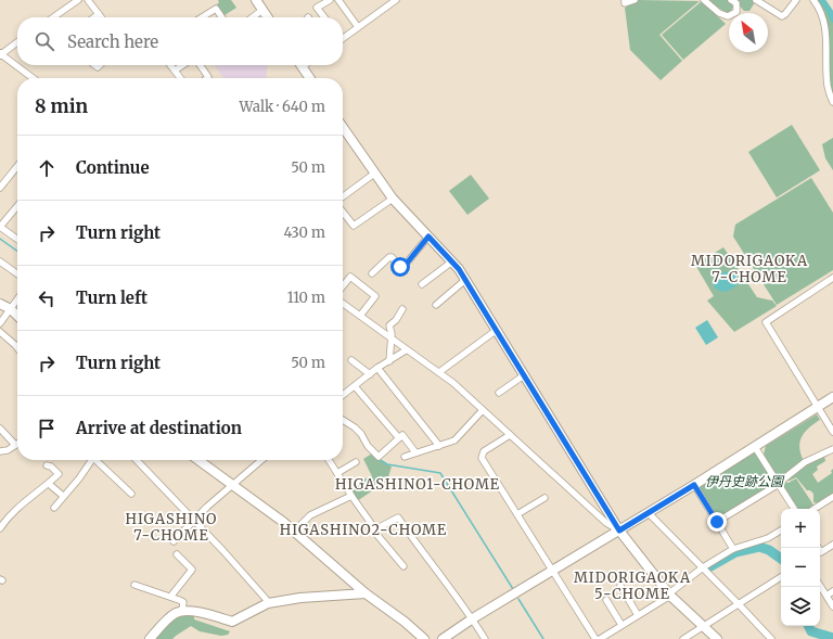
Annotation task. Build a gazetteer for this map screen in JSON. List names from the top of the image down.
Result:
{
  "districts": [
    "MIDORIGAOKA 7-CHOME",
    "HIGASHINO1-CHOME",
    "HIGASHINO 7-CHOME",
    "HIGASHINO2-CHOME",
    "MIDORIGAOKA 5-CHOME"
  ],
  "parks": ["伊丹史跡公園"],
  "north": "top left",
  "page": {
    "search": "Search here",
    "heading": ["8 min", "Walk · 640 m"],
    "list": [
      ["Continue", "50 m"],
      ["Turn right", "430 m"],
      ["Turn left", "110 m"],
      ["Turn right", "50 m"],
      "Arrive at destination"
    ],
    "map_buttons": ["+", "−"]
  }
}
